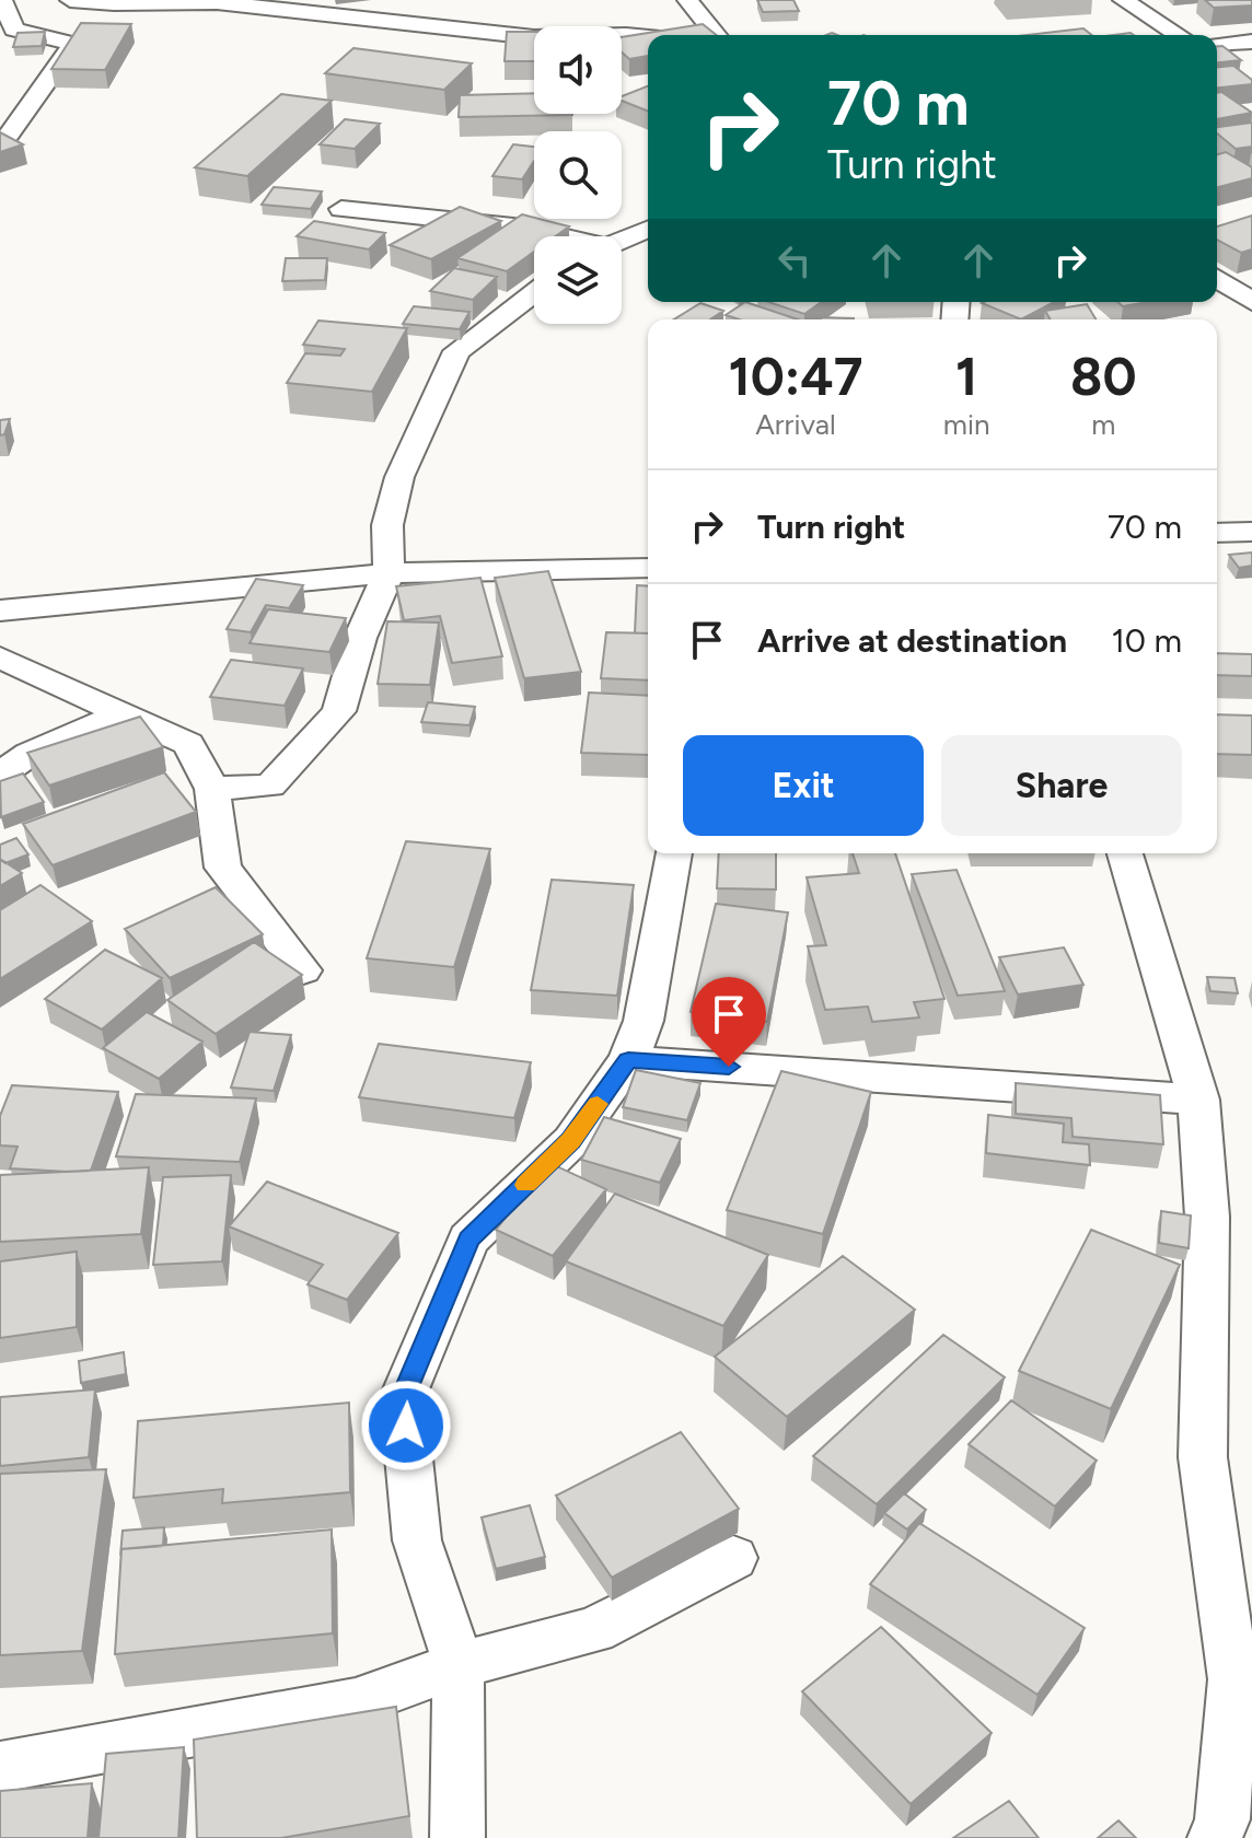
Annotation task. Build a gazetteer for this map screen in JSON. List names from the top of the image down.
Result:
{
  "page": {
    "turn": ["70 m", "Turn right"],
    "eta": [
      "10:47",
      "Arrival",
      "1",
      "min",
      "80",
      "m"
    ],
    "list": [
      {
        "name": "Turn right",
        "value": "70 m"
      },
      {
        "name": "Arrive at destination",
        "value": "10 m"
      }
    ],
    "buttons": ["Exit", "Share"]
  }
}
